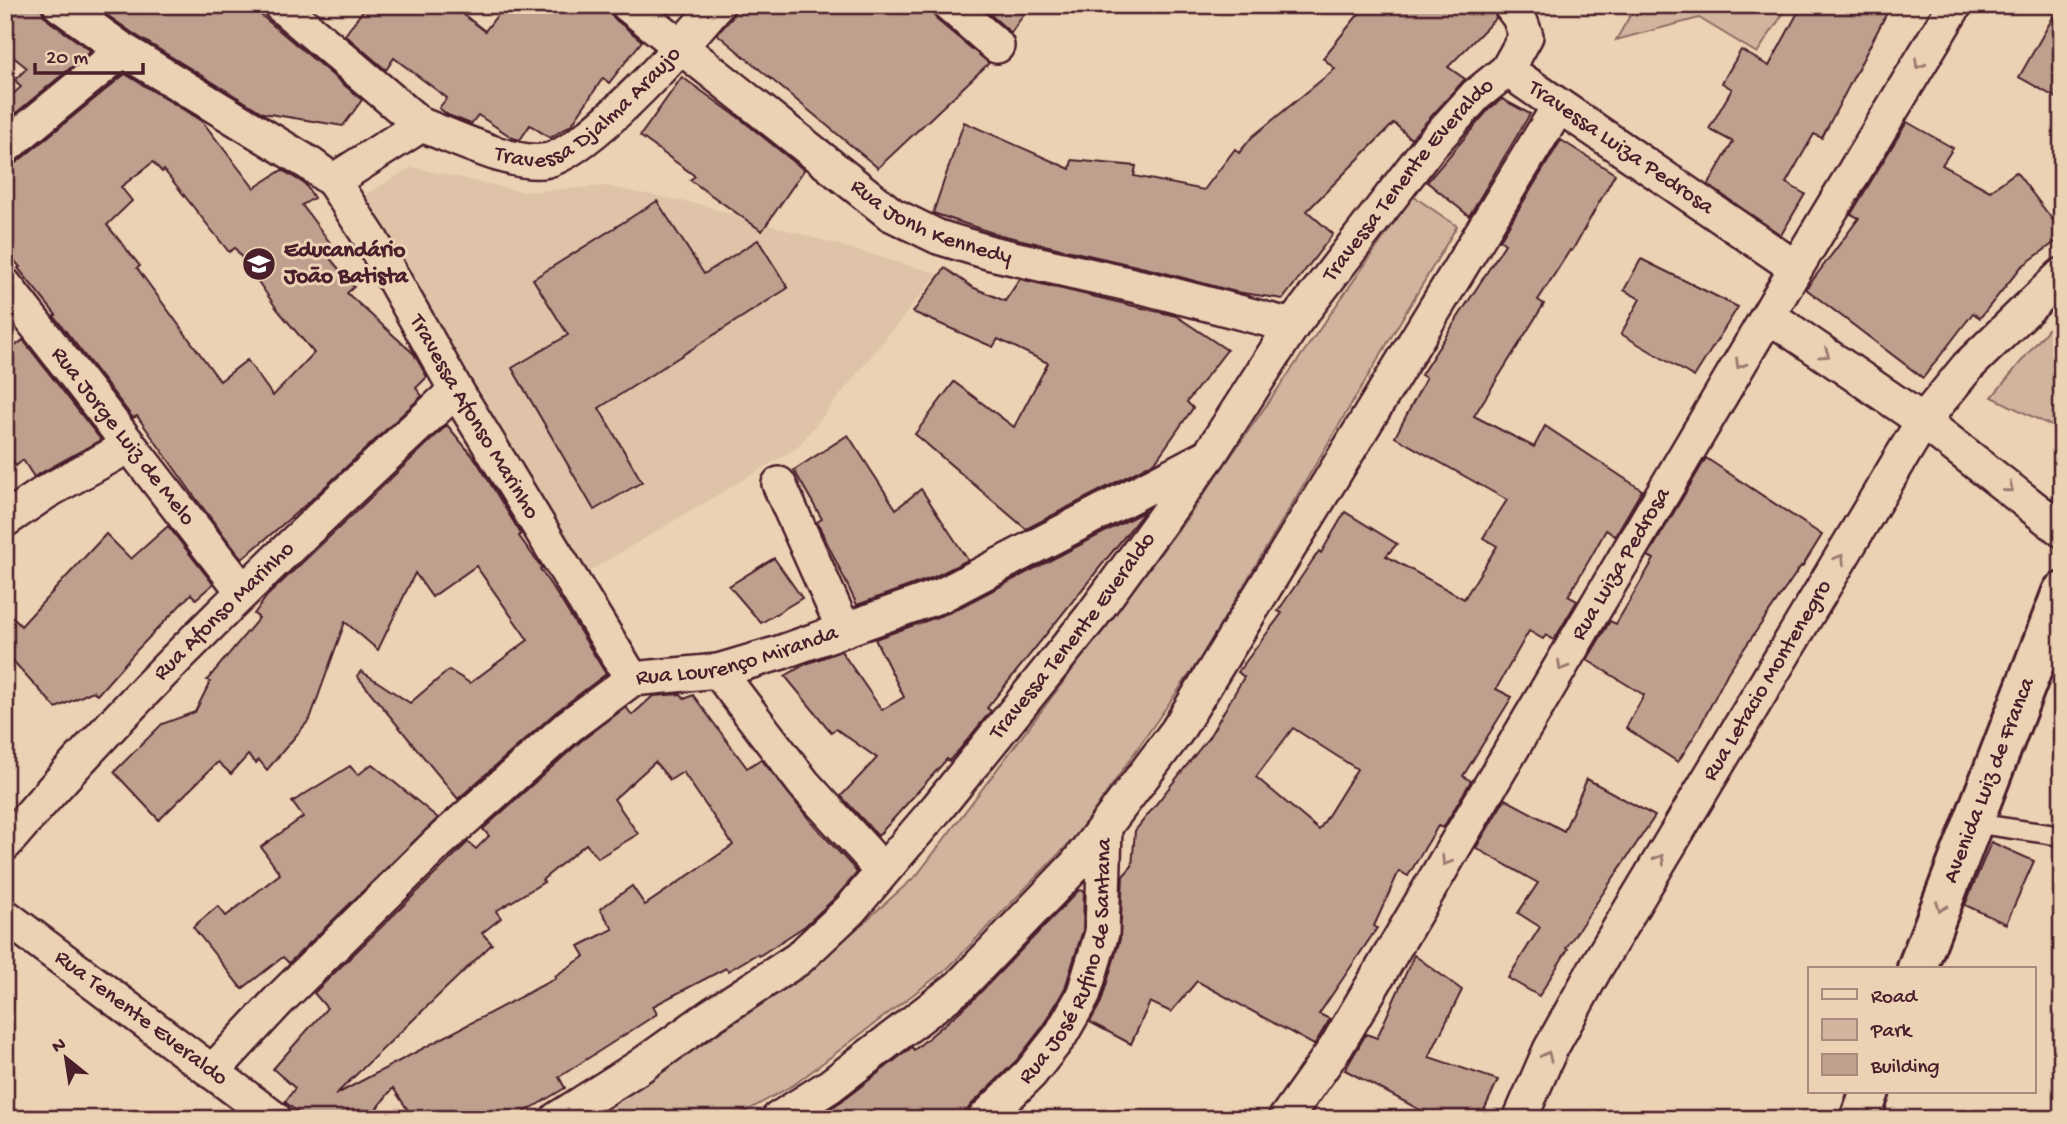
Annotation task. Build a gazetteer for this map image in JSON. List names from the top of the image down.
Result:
{
  "streets": {
    "main road": ["Avenida Luiz de Franca"],
    "street": [
      "Travessa Djalma Araujo",
      "Travessa Luiza Pedrosa",
      "Travessa Tenente Everaldo",
      "Rua Jonh Kennedy",
      "Travessa Afonso Marinho",
      "Rua Jorge Luiz de Melo",
      "Rua Luiza Pedrosa",
      "Rua Afonso Marinho",
      "Rua Lourenço Miranda",
      "Rua Letacio Montenegro",
      "Rua José Rufino de Santana",
      "Rua Tenente Everaldo"
    ]
  },
  "crossings": [
    ["Travessa Djalma Araujo", "Rua Jonh Kennedy"],
    ["Travessa Luiza Pedrosa", "Travessa Tenente Everaldo"],
    ["Travessa Luiza Pedrosa", "Rua Luiza Pedrosa"],
    ["Travessa Tenente Everaldo", "Rua Jonh Kennedy"],
    ["Travessa Tenente Everaldo", "Rua Lourenço Miranda"],
    ["Travessa Afonso Marinho", "Rua Afonso Marinho"],
    ["Travessa Afonso Marinho", "Rua Lourenço Miranda"],
    ["Rua Jorge Luiz de Melo", "Rua Afonso Marinho"],
    ["Rua Lourenço Miranda", "Rua Tenente Everaldo"]
  ],
  "one_way": ["Rua Letacio Montenegro", "Avenida Luiz de Franca"],
  "places": {
    "school or university": ["Educandário João Batista"]
  },
  "legend": ["Road", "Park", "Building"],
  "scale_bar": "20 m",
  "north": "top left"
}
